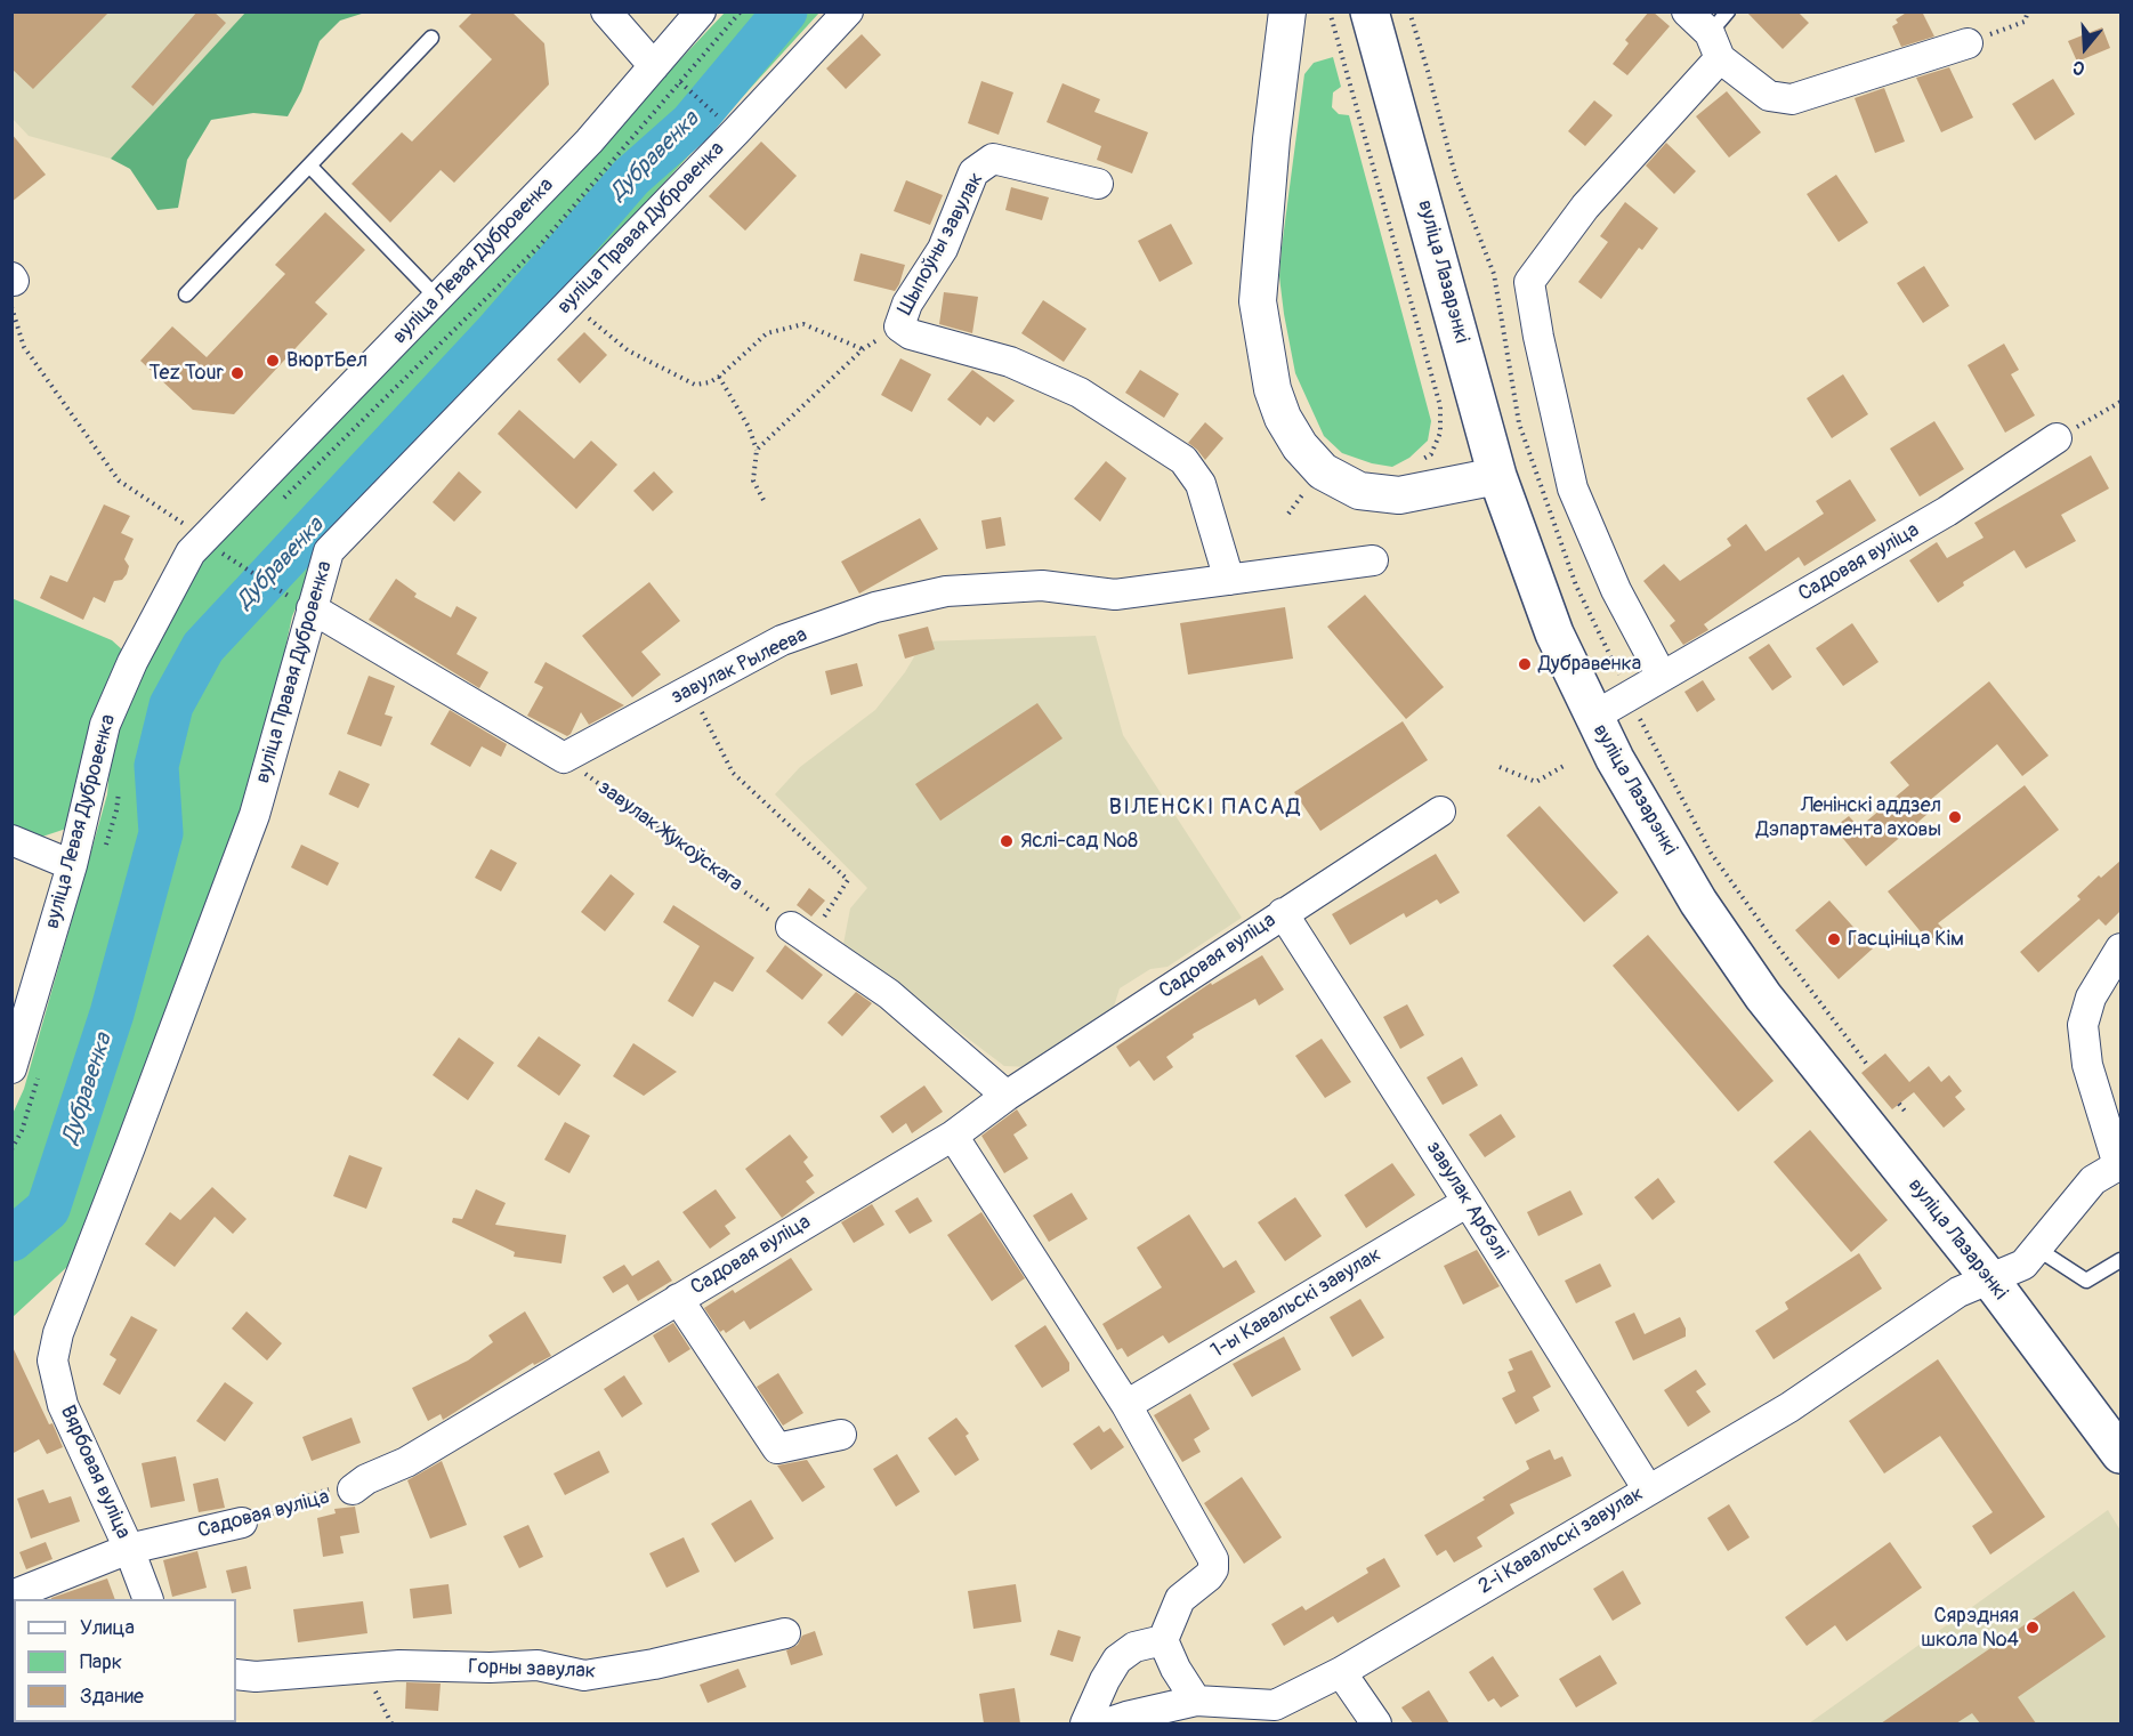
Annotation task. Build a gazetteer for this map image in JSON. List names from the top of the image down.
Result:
{
  "streets": {
    "main road": ["вуліца Лазарэнкі"],
    "street": [
      "вуліца Правая Дубровенка",
      "Шыпоўны завулак",
      "вуліца Левая Дубровенка",
      "Садовая вуліца",
      "завулак Рылеева",
      "завулак Арбэлі",
      "1-ы Кавальскі завулак",
      "Вярбовая вуліца",
      "2-і Кавальскі завулак",
      "Горны завулак"
    ],
    "path": ["завулак Жукоўскага"]
  },
  "crossings": [
    ["вуліца Правая Дубровенка", "Вярбовая вуліца"],
    ["Шыпоўны завулак", "завулак Рылеева"],
    ["вуліца Лазарэнкі", "Садовая вуліца"],
    ["вуліца Лазарэнкі", "2-і Кавальскі завулак"],
    ["Садовая вуліца", "завулак Арбэлі"],
    ["Садовая вуліца", "Вярбовая вуліца"],
    ["завулак Рылеева", "завулак Жукоўскага"],
    ["завулак Арбэлі", "1-ы Кавальскі завулак"],
    ["завулак Арбэлі", "2-і Кавальскі завулак"]
  ],
  "districts": ["ВІЛЕНСКІ ПАСАД"],
  "water": ["Дубравенка"],
  "places": [
    "ВюртБел",
    "Tez Tour",
    "Дубравенка",
    "Ленінскі аддзел Дэпартамента аховы",
    "Яслі-сад №8",
    "Гасцініца Кім",
    "Сярэдняя школа №4"
  ],
  "legend": ["Улица", "Парк", "Здание"],
  "north": "bottom"
}
